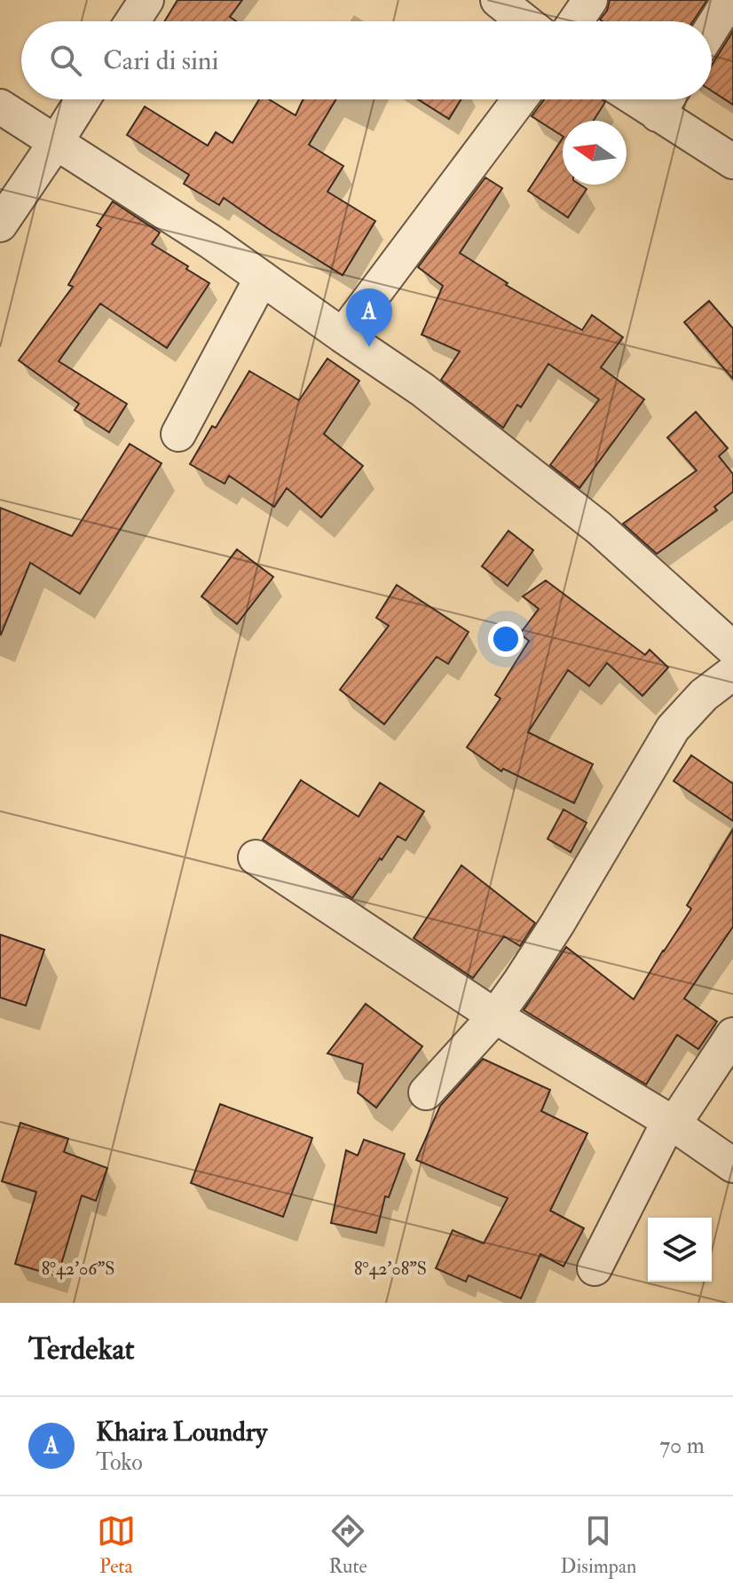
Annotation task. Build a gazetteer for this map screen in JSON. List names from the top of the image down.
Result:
{
  "north": "left",
  "page": {
    "search": "Cari di sini",
    "pins": "A",
    "heading": "Terdekat",
    "list": [
      {
        "mark": "A",
        "name": "Khaira Loundry",
        "note": "Toko",
        "value": "70 m"
      }
    ],
    "nav": ["Peta", "Rute", "Disimpan"]
  },
  "coordinates": ["8°42'06\"S", "8°42'08\"S"]
}
